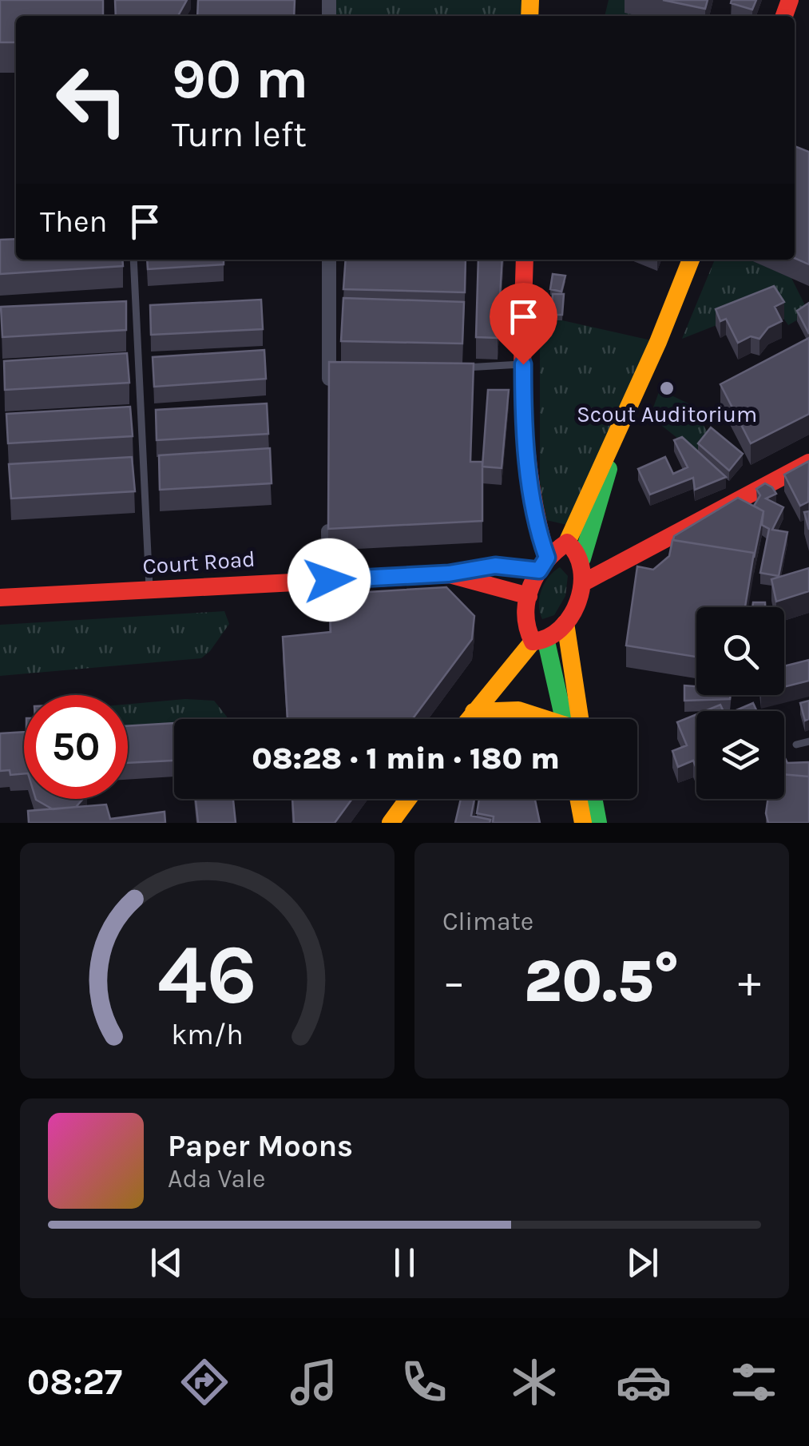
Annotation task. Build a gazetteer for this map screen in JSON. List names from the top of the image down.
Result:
{
  "streets": {
    "main road": ["Court Road"]
  },
  "places": ["Scout Auditorium"],
  "page": {
    "turn": ["90 m", "Turn left"],
    "then": "Then",
    "limit": "50",
    "trip": "08:28 · 1 min · 180 m",
    "tile": "Climate",
    "heat": ["−", "20.5°", "+"],
    "song": ["Paper Moons", "Ada Vale"],
    "tabs": "08:27",
    "gauge": ["46", "km/h"]
  }
}
